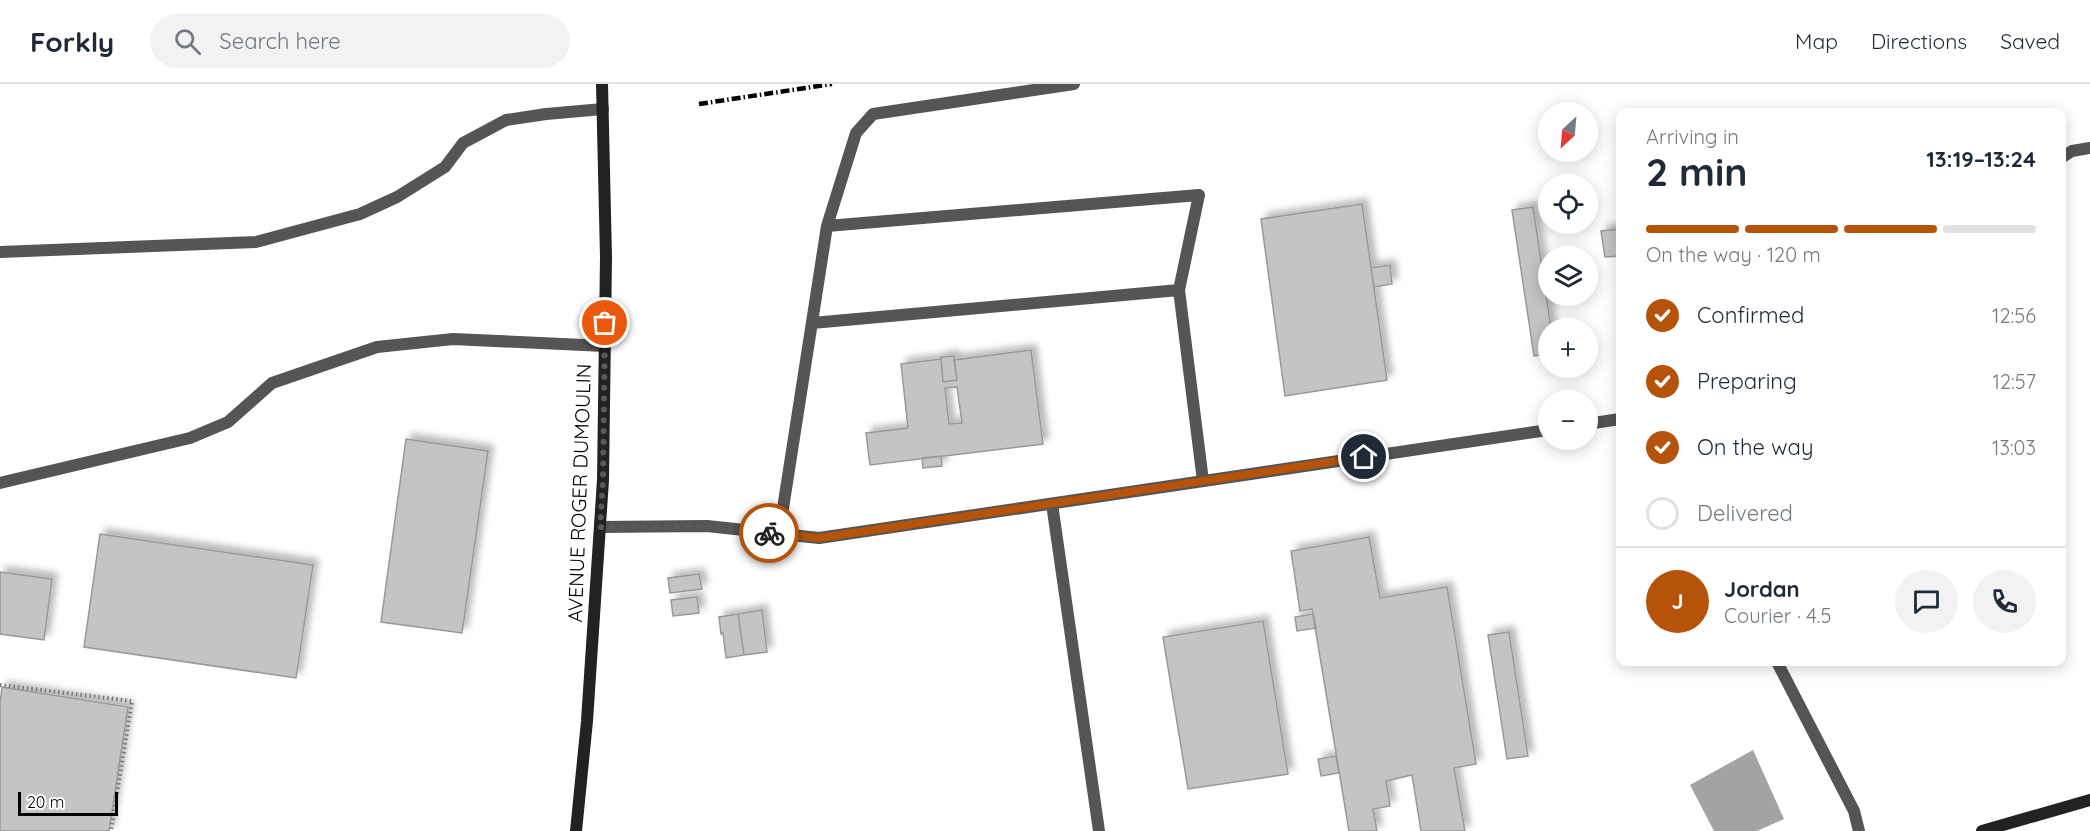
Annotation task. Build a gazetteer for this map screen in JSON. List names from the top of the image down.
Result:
{
  "streets": {
    "main road": ["AVENUE ROGER DUMOULIN"]
  },
  "scale_bar": "20 m",
  "north": "bottom left",
  "page": {
    "header": "Forkly",
    "search": "Search here",
    "nav": ["Map", "Directions", "Saved"],
    "map_buttons": ["+", "−"],
    "heading": ["2 min", "Arriving in", "13:19–13:24"],
    "panel": ["Jordan", "Courier · 4.5"],
    "bar": "On the way · 120 m",
    "list": [
      ["Confirmed", "12:56"],
      ["Preparing", "12:57"],
      ["On the way", "13:03"],
      "Delivered"
    ],
    "round": "J",
    "scale": "20 m"
  }
}
